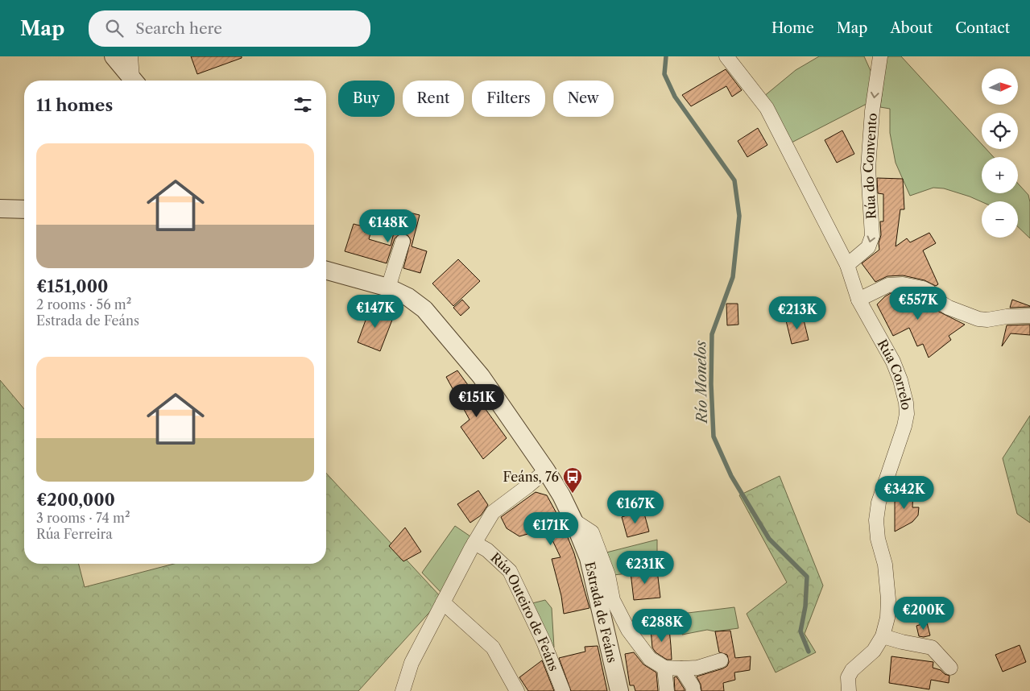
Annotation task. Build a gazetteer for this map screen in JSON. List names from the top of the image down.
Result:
{
  "streets": {
    "street": [
      "Rúa do Convento",
      "Rúa Correlo",
      "Estrada de Feáns",
      "Rúa Outeiro de Feáns"
    ]
  },
  "crossings": [
    ["Rúa do Convento", "Rúa Correlo"],
    ["Estrada de Feáns", "Rúa Outeiro de Feáns"]
  ],
  "one_way": ["Rúa do Convento"],
  "water": ["Río Monelos"],
  "places": {
    "bus stop": ["Feáns, 76"]
  },
  "north": "right",
  "page": {
    "header": "Map",
    "search": "Search here",
    "nav": [
      "Home",
      "Map",
      "About",
      "Contact"
    ],
    "map_buttons": ["+", "−"],
    "chip": [
      "Buy",
      "Rent",
      "Filters",
      "New"
    ],
    "heading": "11 homes",
    "list": [
      {
        "name": "€151,000",
        "note": "2 rooms · 56 m² · Estrada de Feáns"
      },
      {
        "name": "€200,000",
        "note": "3 rooms · 74 m² · Rúa Ferreira"
      }
    ],
    "price": [
      "€148K",
      "€557K",
      "€147K",
      "€213K",
      "€151K",
      "€342K",
      "€167K",
      "€171K",
      "€231K",
      "€200K",
      "€288K"
    ]
  }
}
